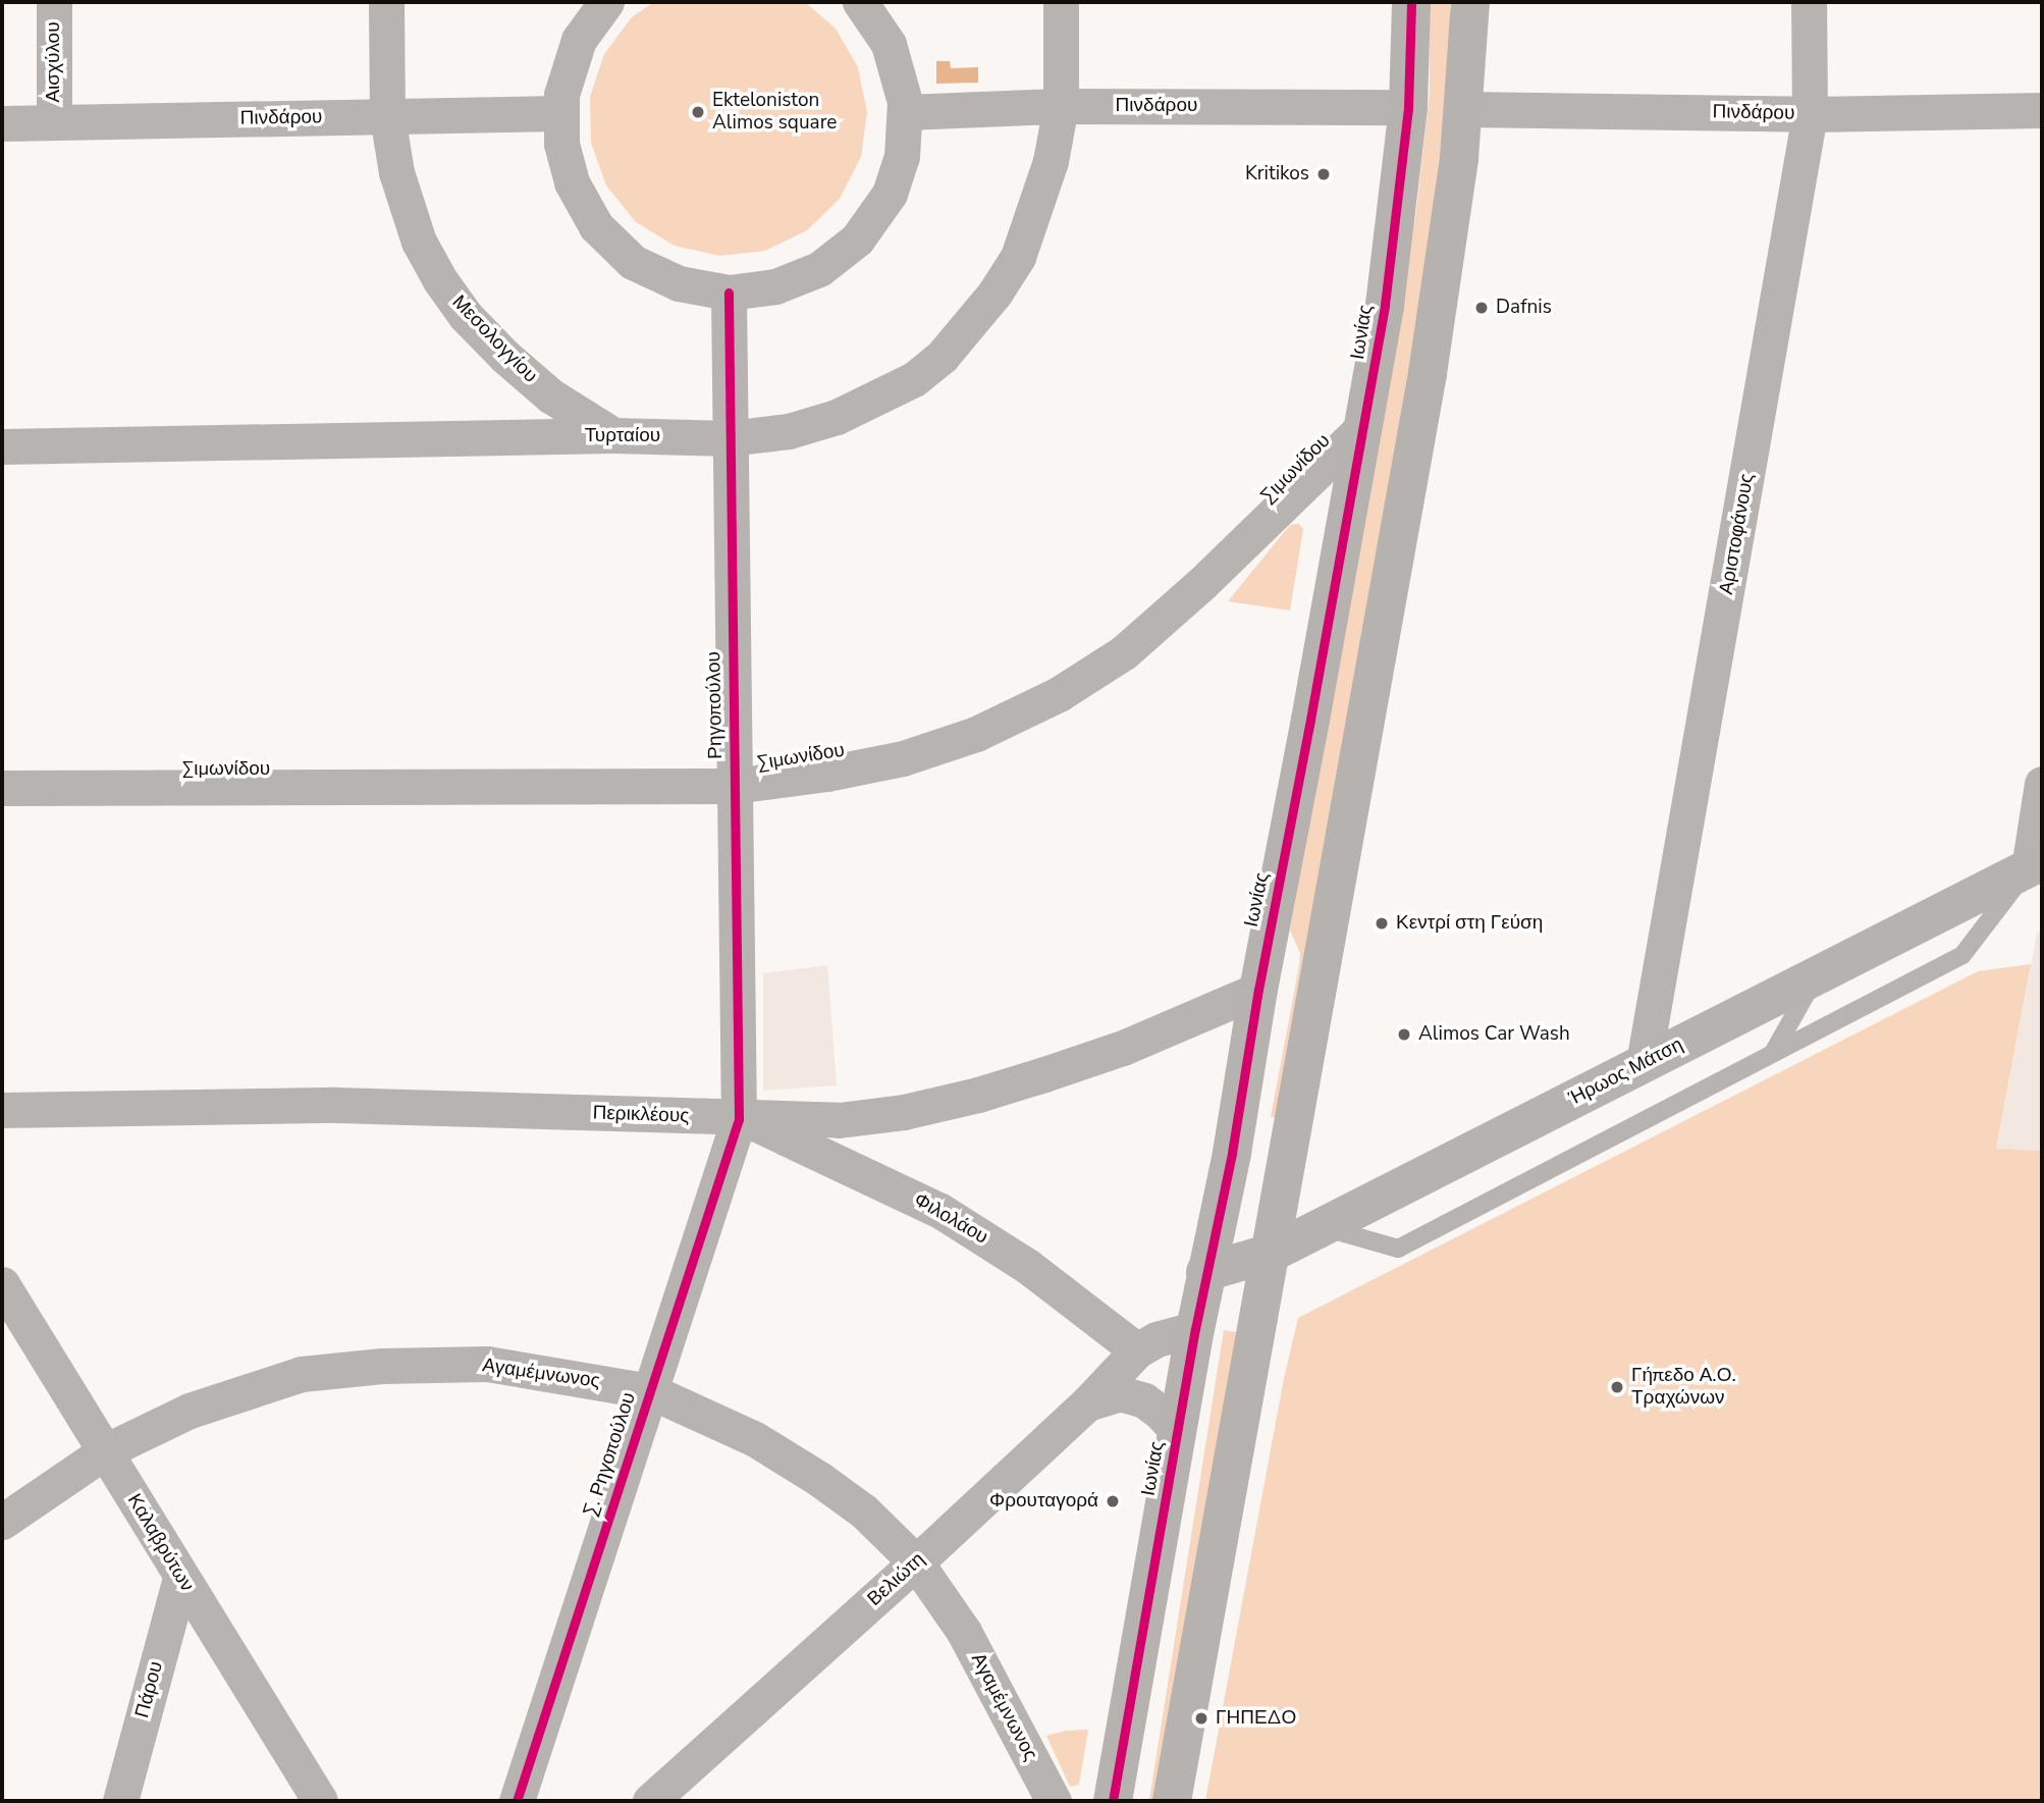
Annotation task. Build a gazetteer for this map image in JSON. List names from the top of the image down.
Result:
{
  "streets": {
    "street": [
      "Αισχύλου",
      "Πινδάρου",
      "Ιωνίας",
      "Μεσολογγίου",
      "Τυρταίου",
      "Σιμωνίδου",
      "Αριστοφάνους",
      "Ρηγοπούλου",
      "Ήρωος Μάτση",
      "Περικλέους",
      "Φιλολάου",
      "Αγαμέμνωνος",
      "Σ. Ρηγοπούλου",
      "Καλαβρύτων",
      "Βελιώτη",
      "Πάρου"
    ]
  },
  "crossings": [
    ["Αισχύλου", "Πινδάρου"],
    ["Πινδάρου", "Ιωνίας"],
    ["Πινδάρου", "Μεσολογγίου"],
    ["Πινδάρου", "Τυρταίου"],
    ["Πινδάρου", "Αριστοφάνους"],
    ["Ιωνίας", "Σιμωνίδου"],
    ["Ιωνίας", "Ήρωος Μάτση"],
    ["Ιωνίας", "Περικλέους"],
    ["Μεσολογγίου", "Τυρταίου"],
    ["Τυρταίου", "Ρηγοπούλου"],
    ["Σιμωνίδου", "Ρηγοπούλου"],
    ["Αριστοφάνους", "Ήρωος Μάτση"],
    ["Ρηγοπούλου", "Περικλέους"],
    ["Ρηγοπούλου", "Φιλολάου"],
    ["Ρηγοπούλου", "Σ. Ρηγοπούλου"],
    ["Περικλέους", "Φιλολάου"],
    ["Περικλέους", "Σ. Ρηγοπούλου"],
    ["Φιλολάου", "Σ. Ρηγοπούλου"],
    ["Φιλολάου", "Βελιώτη"],
    ["Αγαμέμνωνος", "Σ. Ρηγοπούλου"],
    ["Αγαμέμνωνος", "Καλαβρύτων"],
    ["Αγαμέμνωνος", "Βελιώτη"],
    ["Καλαβρύτων", "Πάρου"]
  ],
  "places": [
    "Ekteloniston Alimos square",
    "Kritikos",
    "Dafnis",
    "Κεντρί στη Γεύση",
    "Alimos Car Wash",
    "Γήπεδο Α.Ο. Τραχώνων",
    "Φρουταγορά",
    "ΓΗΠΕΔΟ"
  ]
}
